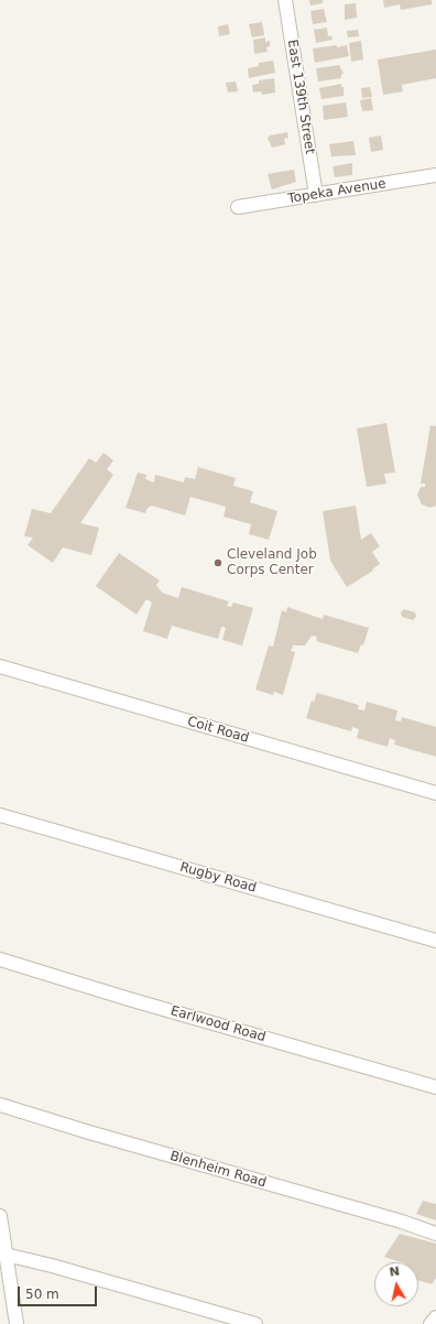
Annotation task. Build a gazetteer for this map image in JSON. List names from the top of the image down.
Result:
{
  "streets": {
    "street": [
      "East 139th Street",
      "Topeka Avenue",
      "Coit Road",
      "Rugby Road",
      "Earlwood Road",
      "Blenheim Road"
    ]
  },
  "crossings": [
    ["East 139th Street", "Topeka Avenue"]
  ],
  "places": ["Cleveland Job Corps Center"],
  "scale_bar": "50 m",
  "north": "top"
}
